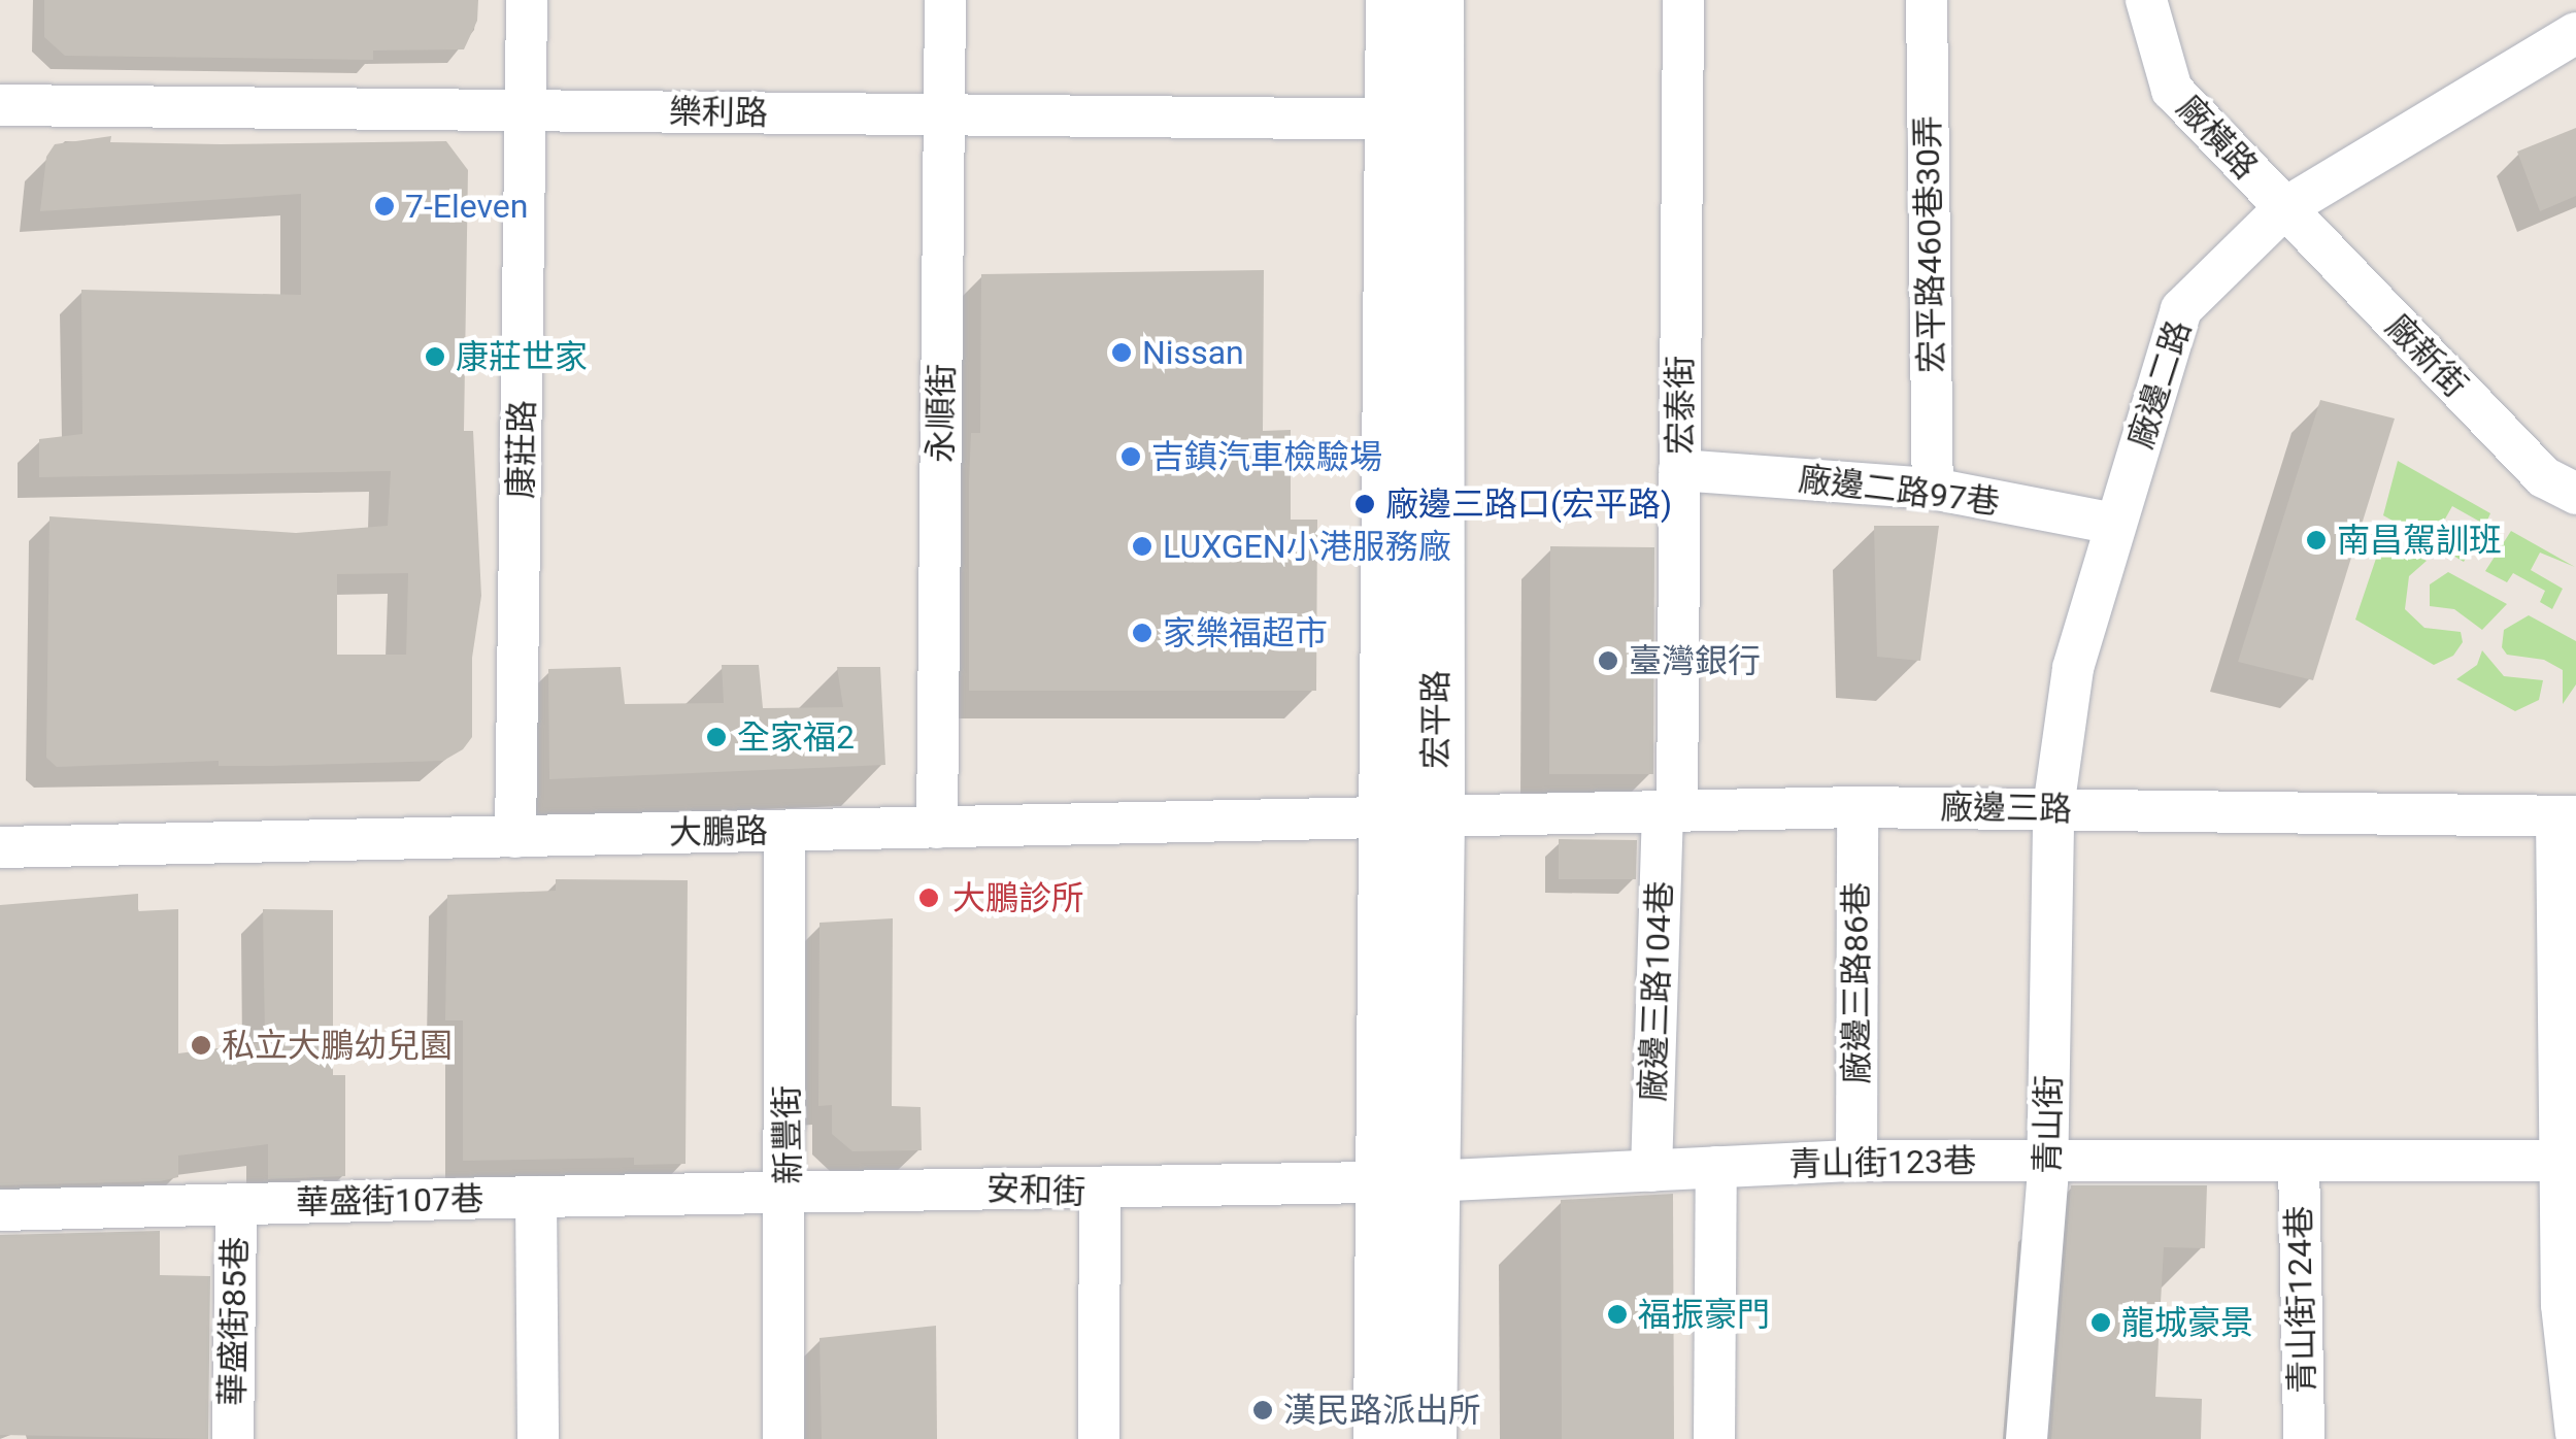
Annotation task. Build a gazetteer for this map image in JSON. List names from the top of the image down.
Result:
{
  "streets": {
    "street": [
      "樂利路",
      "廠橫路",
      "宏平路460巷30弄",
      "廠新街",
      "廠邊二路",
      "宏泰街",
      "永順街",
      "康莊路",
      "廠邊二路97巷",
      "宏平路",
      "廠邊三路",
      "大鵬路",
      "廠邊三路86巷",
      "廠邊三路104巷",
      "青山街",
      "新豐街",
      "青山街123巷",
      "安和街",
      "華盛街107巷",
      "青山街124巷",
      "華盛街85巷"
    ]
  },
  "crossings": [
    ["樂利路", "永順街"],
    ["樂利路", "康莊路"],
    ["樂利路", "宏平路"],
    ["廠橫路", "廠新街"],
    ["廠橫路", "廠邊二路"],
    ["宏平路460巷30弄", "廠邊二路97巷"],
    ["廠新街", "廠邊二路"],
    ["廠邊二路", "廠邊二路97巷"],
    ["廠邊二路", "廠邊三路"],
    ["廠邊二路", "青山街"],
    ["宏泰街", "廠邊二路97巷"],
    ["宏泰街", "廠邊三路"],
    ["宏泰街", "廠邊三路104巷"],
    ["永順街", "大鵬路"],
    ["康莊路", "大鵬路"],
    ["宏平路", "廠邊三路"],
    ["宏平路", "大鵬路"],
    ["宏平路", "青山街123巷"],
    ["廠邊三路", "大鵬路"],
    ["廠邊三路", "廠邊三路86巷"],
    ["廠邊三路", "廠邊三路104巷"],
    ["廠邊三路", "青山街"],
    ["大鵬路", "新豐街"],
    ["廠邊三路86巷", "青山街123巷"],
    ["廠邊三路104巷", "青山街123巷"],
    ["青山街", "青山街123巷"],
    ["青山街", "青山街124巷"],
    ["新豐街", "安和街"],
    ["青山街123巷", "安和街"],
    ["青山街123巷", "青山街124巷"],
    ["安和街", "華盛街107巷"],
    ["華盛街107巷", "華盛街85巷"]
  ],
  "places": [
    "7-Eleven",
    "Nissan",
    "康莊世家",
    "吉鎮汽車檢驗場",
    "廠邊三路口(宏平路)",
    "南昌駕訓班",
    "LUXGEN小港服務廠",
    "家樂福超市",
    "臺灣銀行",
    "全家福2",
    "大鵬診所",
    "私立大鵬幼兒園",
    "福振豪門",
    "龍城豪景",
    "漢民路派出所"
  ]
}
